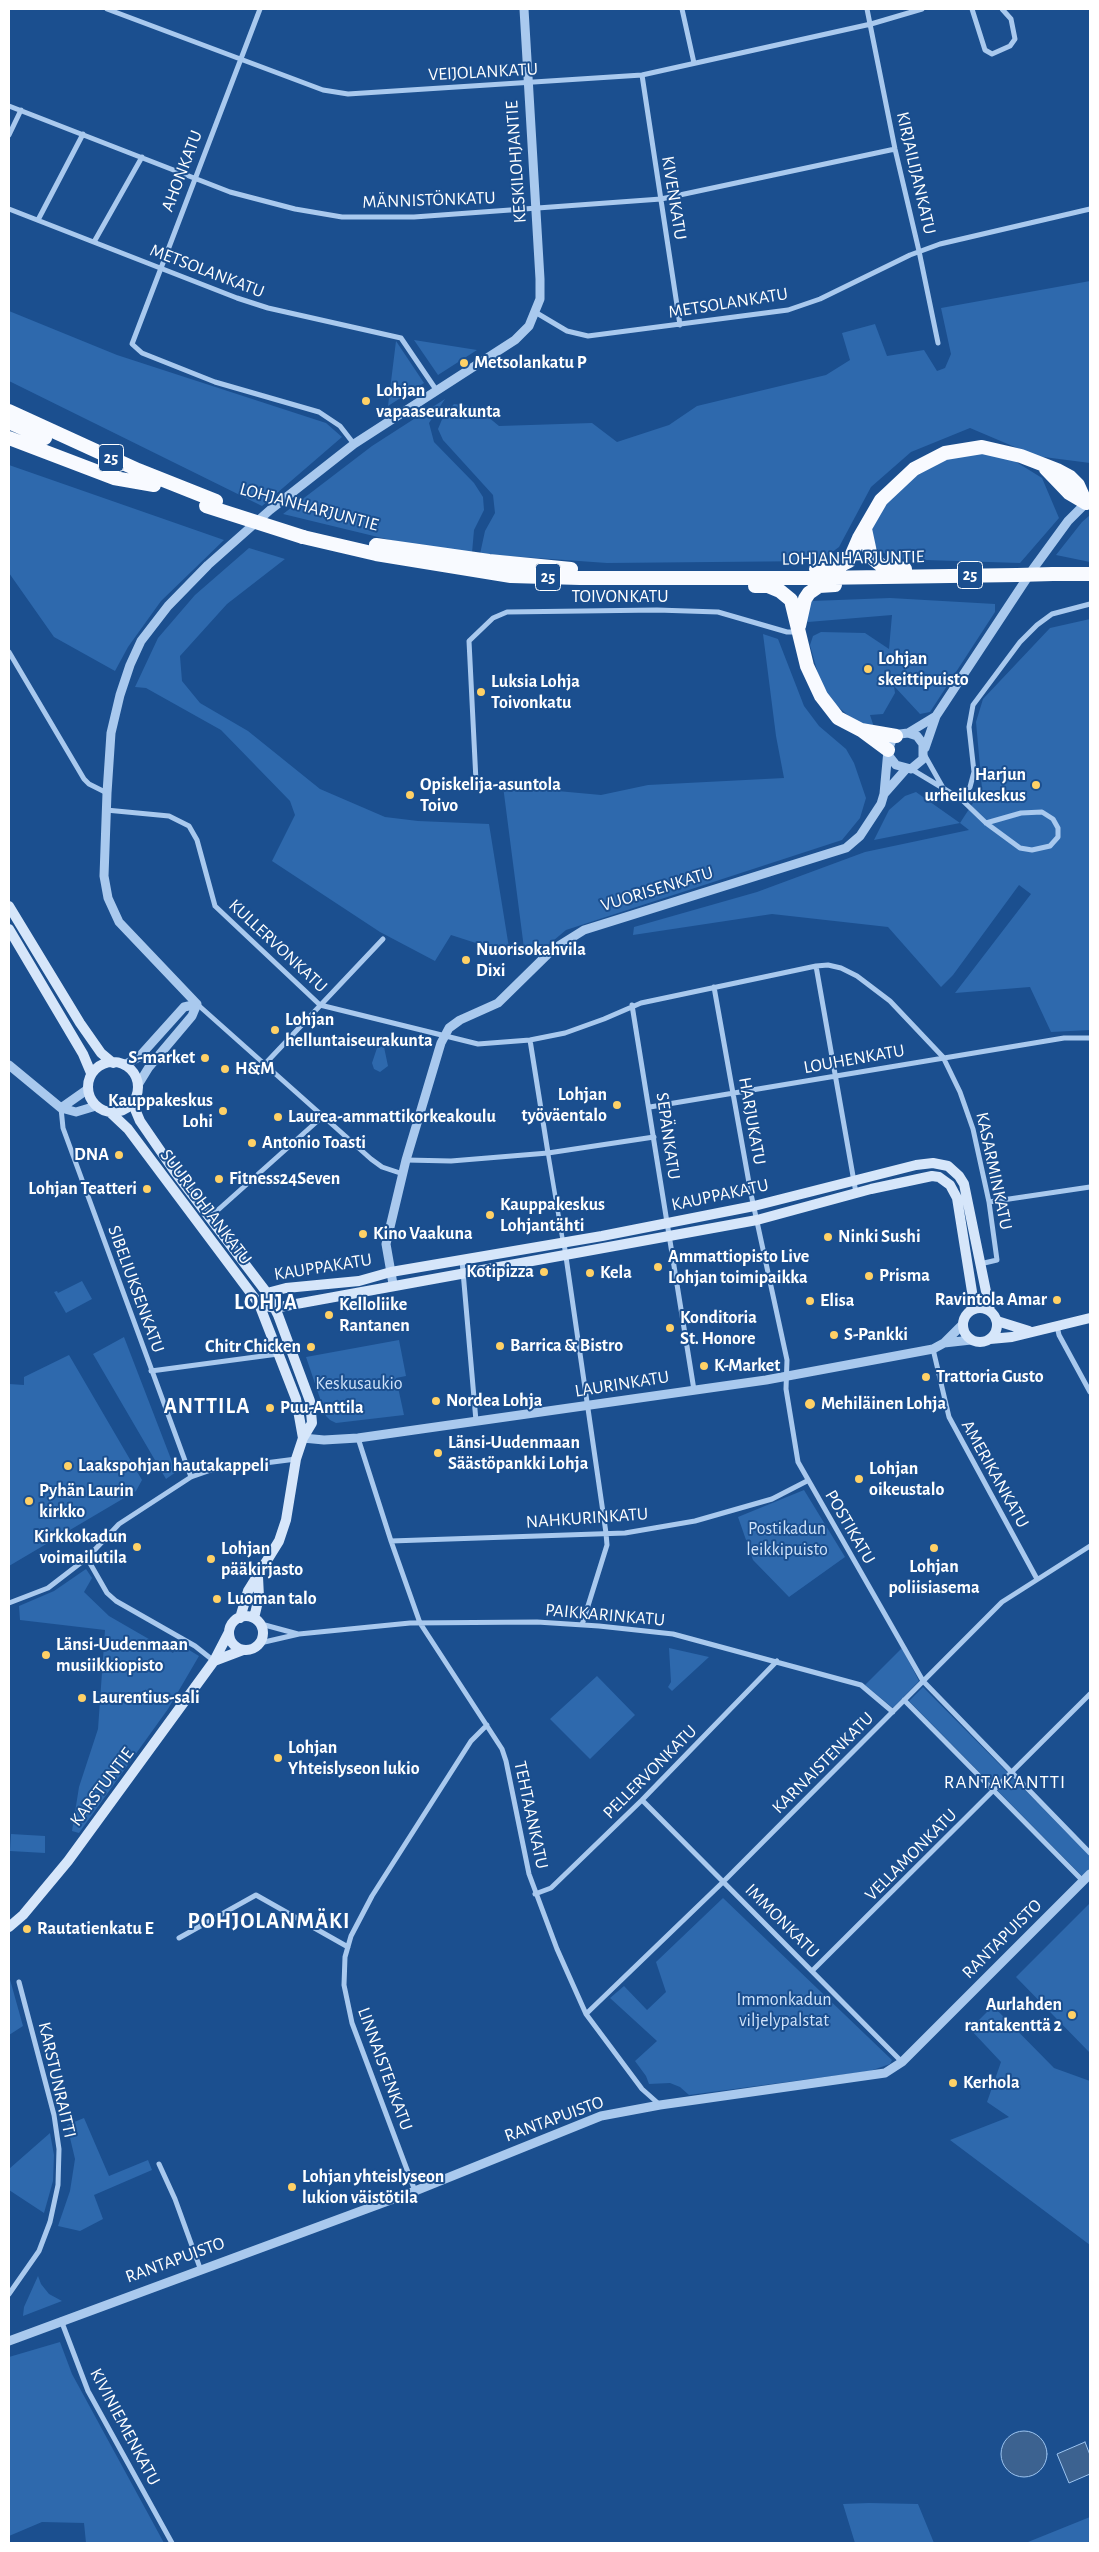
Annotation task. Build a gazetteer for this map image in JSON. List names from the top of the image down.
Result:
{
  "streets": {
    "highway": ["25", "LOHJANHARJUNTIE"],
    "main road": ["KAUPPAKATU", "SUURLOHJANKATU", "KARSTUNTIE"],
    "street": [
      "VEIJOLANKATU",
      "KESKILOHJANTIE",
      "AHONKATU",
      "KIRJAILIJANKATU",
      "KIVENKATU",
      "MÄNNISTÖNKATU",
      "METSOLANKATU",
      "TOIVONKATU",
      "VUORISENKATU",
      "KULLERVONKATU",
      "LOUHENKATU",
      "HARJUKATU",
      "SEPÄNKATU",
      "KASARMINKATU",
      "SIBELIUKSENKATU",
      "LAURINKATU",
      "AMERIKANKATU",
      "NAHKURINKATU",
      "POSTIKATU",
      "PAIKKARINKATU",
      "KARNAISTENKATU",
      "PELLERVONKATU",
      "TEHTAANKATU",
      "VELLAMONKATU",
      "IMMONKATU",
      "RANTAPUISTO",
      "LINNAISTENKATU",
      "KARSTUNRAITTI",
      "KIVINIEMENKATU"
    ]
  },
  "crossings": [
    ["VEIJOLANKATU", "KESKILOHJANTIE"],
    ["VEIJOLANKATU", "AHONKATU"],
    ["VEIJOLANKATU", "KIRJAILIJANKATU"],
    ["VEIJOLANKATU", "KIVENKATU"],
    ["KESKILOHJANTIE", "AHONKATU"],
    ["KESKILOHJANTIE", "MÄNNISTÖNKATU"],
    ["KESKILOHJANTIE", "METSOLANKATU"],
    ["KESKILOHJANTIE", "KULLERVONKATU"],
    ["AHONKATU", "MÄNNISTÖNKATU"],
    ["AHONKATU", "METSOLANKATU"],
    ["KIRJAILIJANKATU", "MÄNNISTÖNKATU"],
    ["KIRJAILIJANKATU", "METSOLANKATU"],
    ["KIVENKATU", "MÄNNISTÖNKATU"],
    ["KIVENKATU", "METSOLANKATU"],
    ["VUORISENKATU", "KULLERVONKATU"],
    ["KULLERVONKATU", "HARJUKATU"],
    ["KULLERVONKATU", "SEPÄNKATU"],
    ["KULLERVONKATU", "KASARMINKATU"],
    ["LOUHENKATU", "HARJUKATU"],
    ["LOUHENKATU", "SEPÄNKATU"],
    ["LOUHENKATU", "KASARMINKATU"],
    ["HARJUKATU", "KASARMINKATU"],
    ["HARJUKATU", "KAUPPAKATU"],
    ["HARJUKATU", "LAURINKATU"],
    ["HARJUKATU", "POSTIKATU"],
    ["SEPÄNKATU", "KAUPPAKATU"],
    ["SEPÄNKATU", "LAURINKATU"],
    ["KASARMINKATU", "KAUPPAKATU"],
    ["KAUPPAKATU", "SUURLOHJANKATU"],
    ["KAUPPAKATU", "LAURINKATU"],
    ["SUURLOHJANKATU", "LAURINKATU"],
    ["LAURINKATU", "AMERIKANKATU"],
    ["LAURINKATU", "POSTIKATU"],
    ["LAURINKATU", "TEHTAANKATU"],
    ["AMERIKANKATU", "KARNAISTENKATU"],
    ["NAHKURINKATU", "POSTIKATU"],
    ["NAHKURINKATU", "TEHTAANKATU"],
    ["POSTIKATU", "KARNAISTENKATU"],
    ["POSTIKATU", "VELLAMONKATU"],
    ["PAIKKARINKATU", "KARNAISTENKATU"],
    ["PAIKKARINKATU", "PELLERVONKATU"],
    ["PAIKKARINKATU", "KARSTUNTIE"],
    ["PAIKKARINKATU", "TEHTAANKATU"],
    ["KARNAISTENKATU", "TEHTAANKATU"],
    ["KARNAISTENKATU", "IMMONKATU"],
    ["PELLERVONKATU", "TEHTAANKATU"],
    ["PELLERVONKATU", "IMMONKATU"],
    ["TEHTAANKATU", "RANTAPUISTO"],
    ["TEHTAANKATU", "LINNAISTENKATU"],
    ["VELLAMONKATU", "IMMONKATU"],
    ["IMMONKATU", "RANTAPUISTO"],
    ["RANTAPUISTO", "LINNAISTENKATU"],
    ["RANTAPUISTO", "KIVINIEMENKATU"]
  ],
  "districts": [
    "LOHJA",
    "ANTTILA",
    "RANTAKANTTI",
    "POHJOLANMÄKI"
  ],
  "parks": ["Keskusaukio", "Postikadun leikkipuisto", "Immonkadun viljelypalstat"],
  "places": [
    "Metsolankatu P",
    "Lohjan vapaaseurakunta",
    "Lohjan skeittipuisto",
    "Luksia Lohja Toivonkatu",
    "Harjun urheilukeskus",
    "Opiskelija-asuntola Toivo",
    "Nuorisokahvila Dixi",
    "Lohjan helluntaiseurakunta",
    "S-market",
    "H&M",
    "Lohjan työväentalo",
    "Kauppakeskus Lohi",
    "Laurea-ammattikorkeakoulu",
    "Antonio Toasti",
    "DNA",
    "Fitness24Seven",
    "Lohjan Teatteri",
    "Kauppakeskus Lohjantähti",
    "Kino Vaakuna",
    "Ninki Sushi",
    "Ammattiopisto Live Lohjan toimipaikka",
    "Kotipizza",
    "Kela",
    "Prisma",
    "Ravintola Amar",
    "Elisa",
    "Kelloliike Rantanen",
    "Konditoria St. Honore",
    "S-Pankki",
    "Barrica & Bistro",
    "Chitr Chicken",
    "K-Market",
    "Trattoria Gusto",
    "Nordea Lohja",
    "Mehiläinen Lohja",
    "Puu-Anttila",
    "Länsi-Uudenmaan Säästöpankki Lohja",
    "Laakspohjan hautakappeli",
    "Lohjan oikeustalo",
    "Pyhän Laurin kirkko",
    "Kirkkokadun voimailutila",
    "Lohjan poliisiasema",
    "Lohjan pääkirjasto",
    "Luoman talo",
    "Länsi-Uudenmaan musiikkiopisto",
    "Laurentius-sali",
    "Lohjan Yhteislyseon lukio",
    "Rautatienkatu E",
    "Aurlahden rantakenttä 2",
    "Kerhola",
    "Lohjan yhteislyseon lukion väistötila"
  ]
}
